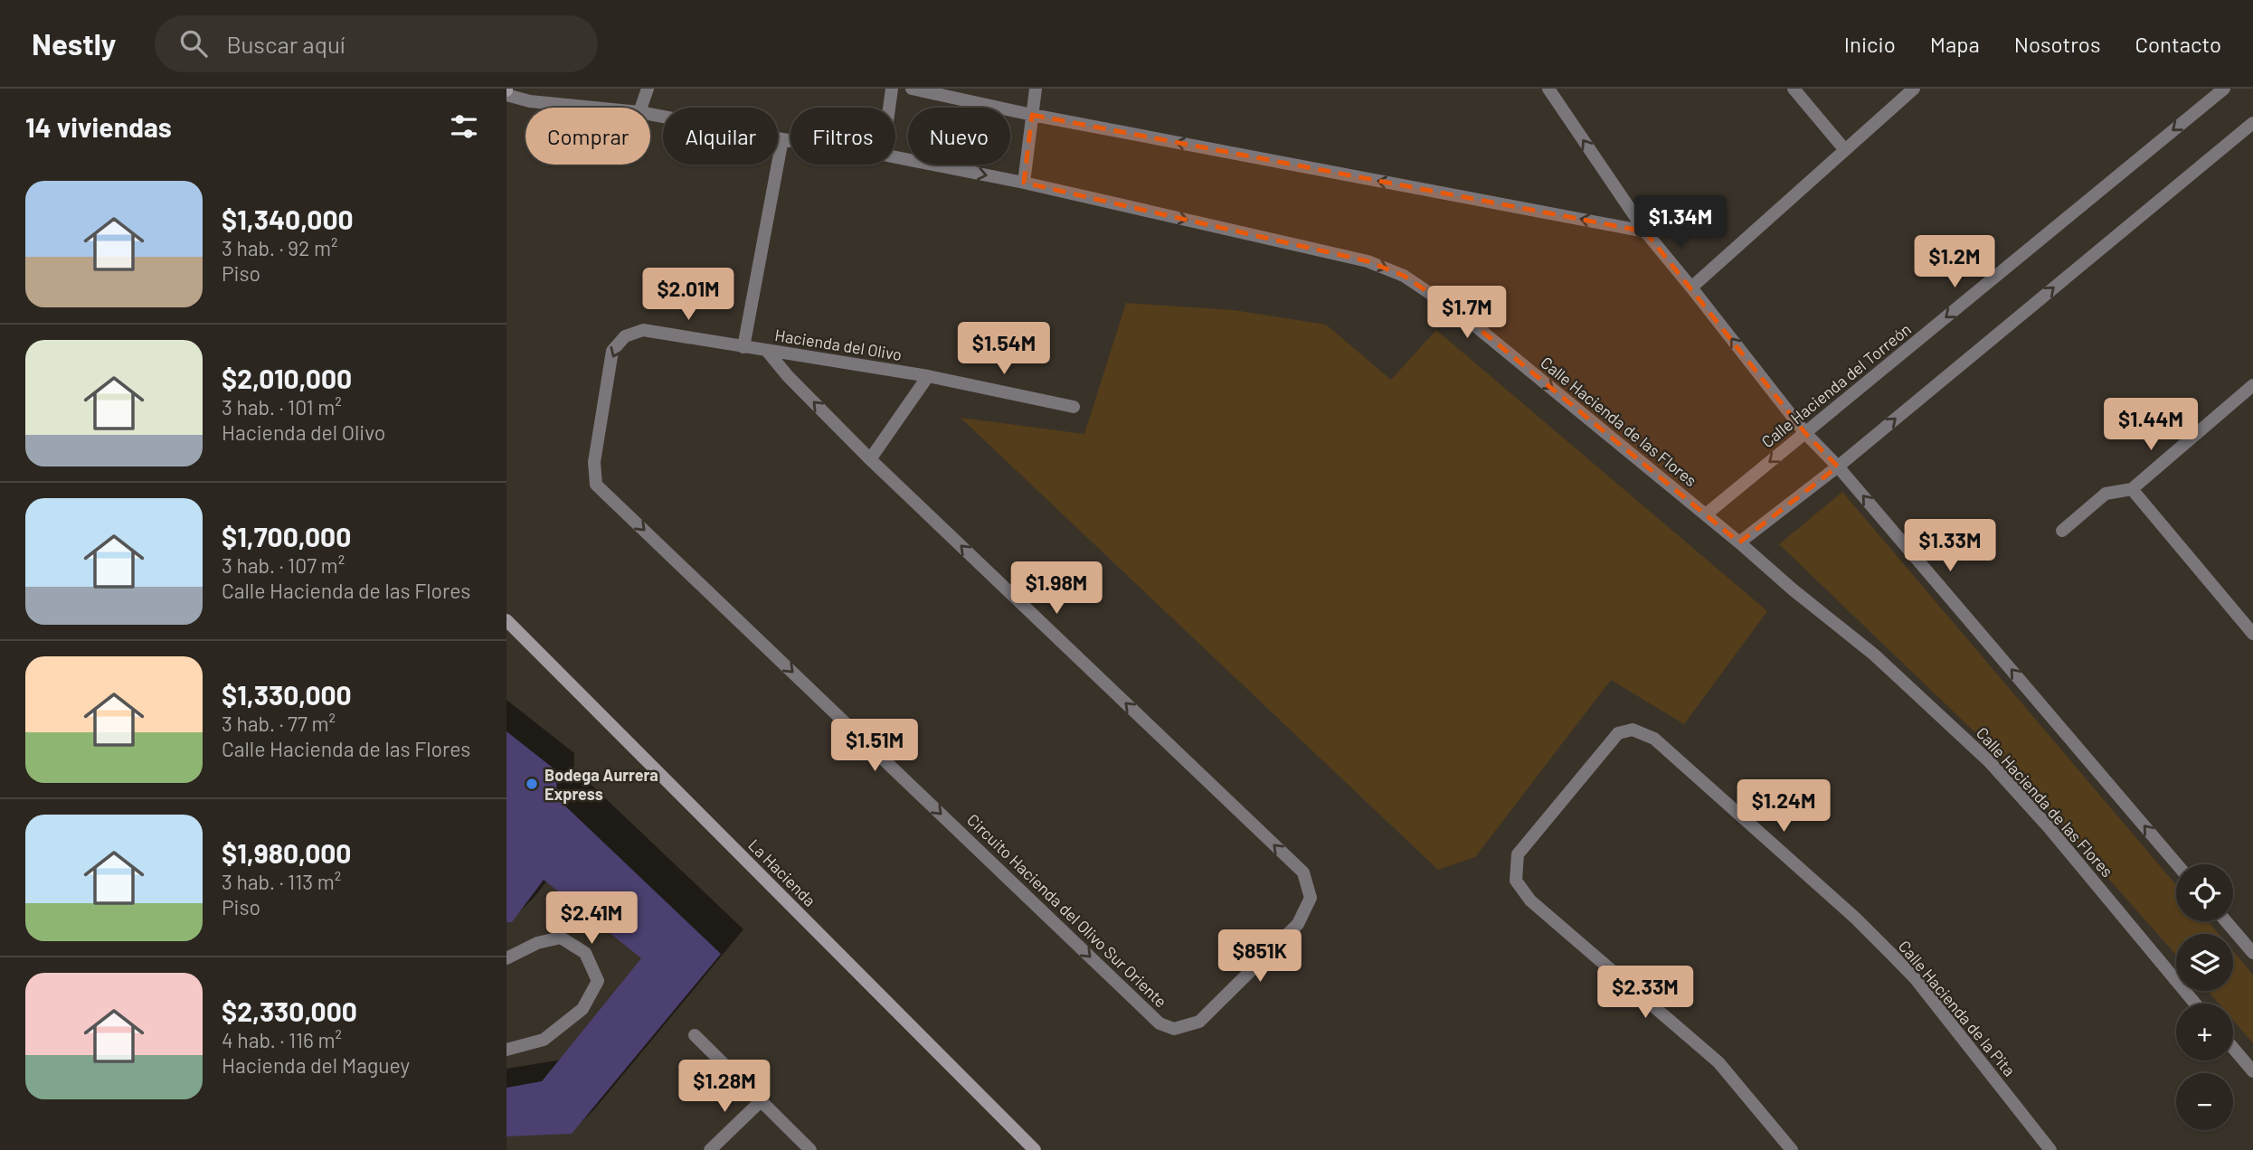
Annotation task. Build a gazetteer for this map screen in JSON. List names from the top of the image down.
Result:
{
  "streets": {
    "street": [
      "Hacienda del Olivo",
      "Calle Hacienda del Torreón",
      "Calle Hacienda de las Flores",
      "La Hacienda",
      "Circuito Hacienda del Olivo Sur Oriente",
      "Calle Hacienda de la Pita"
    ]
  },
  "crossings": [
    ["Hacienda del Olivo", "Circuito Hacienda del Olivo Sur Oriente"],
    ["Calle Hacienda del Torreón", "Calle Hacienda de las Flores"]
  ],
  "places": ["Bodega Aurrera Express"],
  "page": {
    "header": "Nestly",
    "search": "Buscar aquí",
    "nav": [
      "Inicio",
      "Mapa",
      "Nosotros",
      "Contacto"
    ],
    "heading": "14 viviendas",
    "chip": [
      "Comprar",
      "Alquilar",
      "Filtros",
      "Nuevo"
    ],
    "list": [
      {
        "name": "$1,340,000",
        "note": "3 hab. · 92 m² · Piso"
      },
      {
        "name": "$2,010,000",
        "note": "3 hab. · 101 m² · Hacienda del Olivo"
      },
      {
        "name": "$1,700,000",
        "note": "3 hab. · 107 m² · Calle Hacienda de las Flores"
      },
      {
        "name": "$1,330,000",
        "note": "3 hab. · 77 m² · Calle Hacienda de las Flores"
      },
      {
        "name": "$1,980,000",
        "note": "3 hab. · 113 m² · Piso"
      },
      {
        "name": "$2,330,000",
        "note": "4 hab. · 116 m² · Hacienda del Maguey"
      }
    ],
    "price": [
      "$1.34M",
      "$1.2M",
      "$2.01M",
      "$1.7M",
      "$1.54M",
      "$1.44M",
      "$1.33M",
      "$1.98M",
      "$1.51M",
      "$1.24M",
      "$2.41M",
      "$851K",
      "$2.33M",
      "$1.28M"
    ],
    "map_buttons": ["+", "−"]
  }
}
